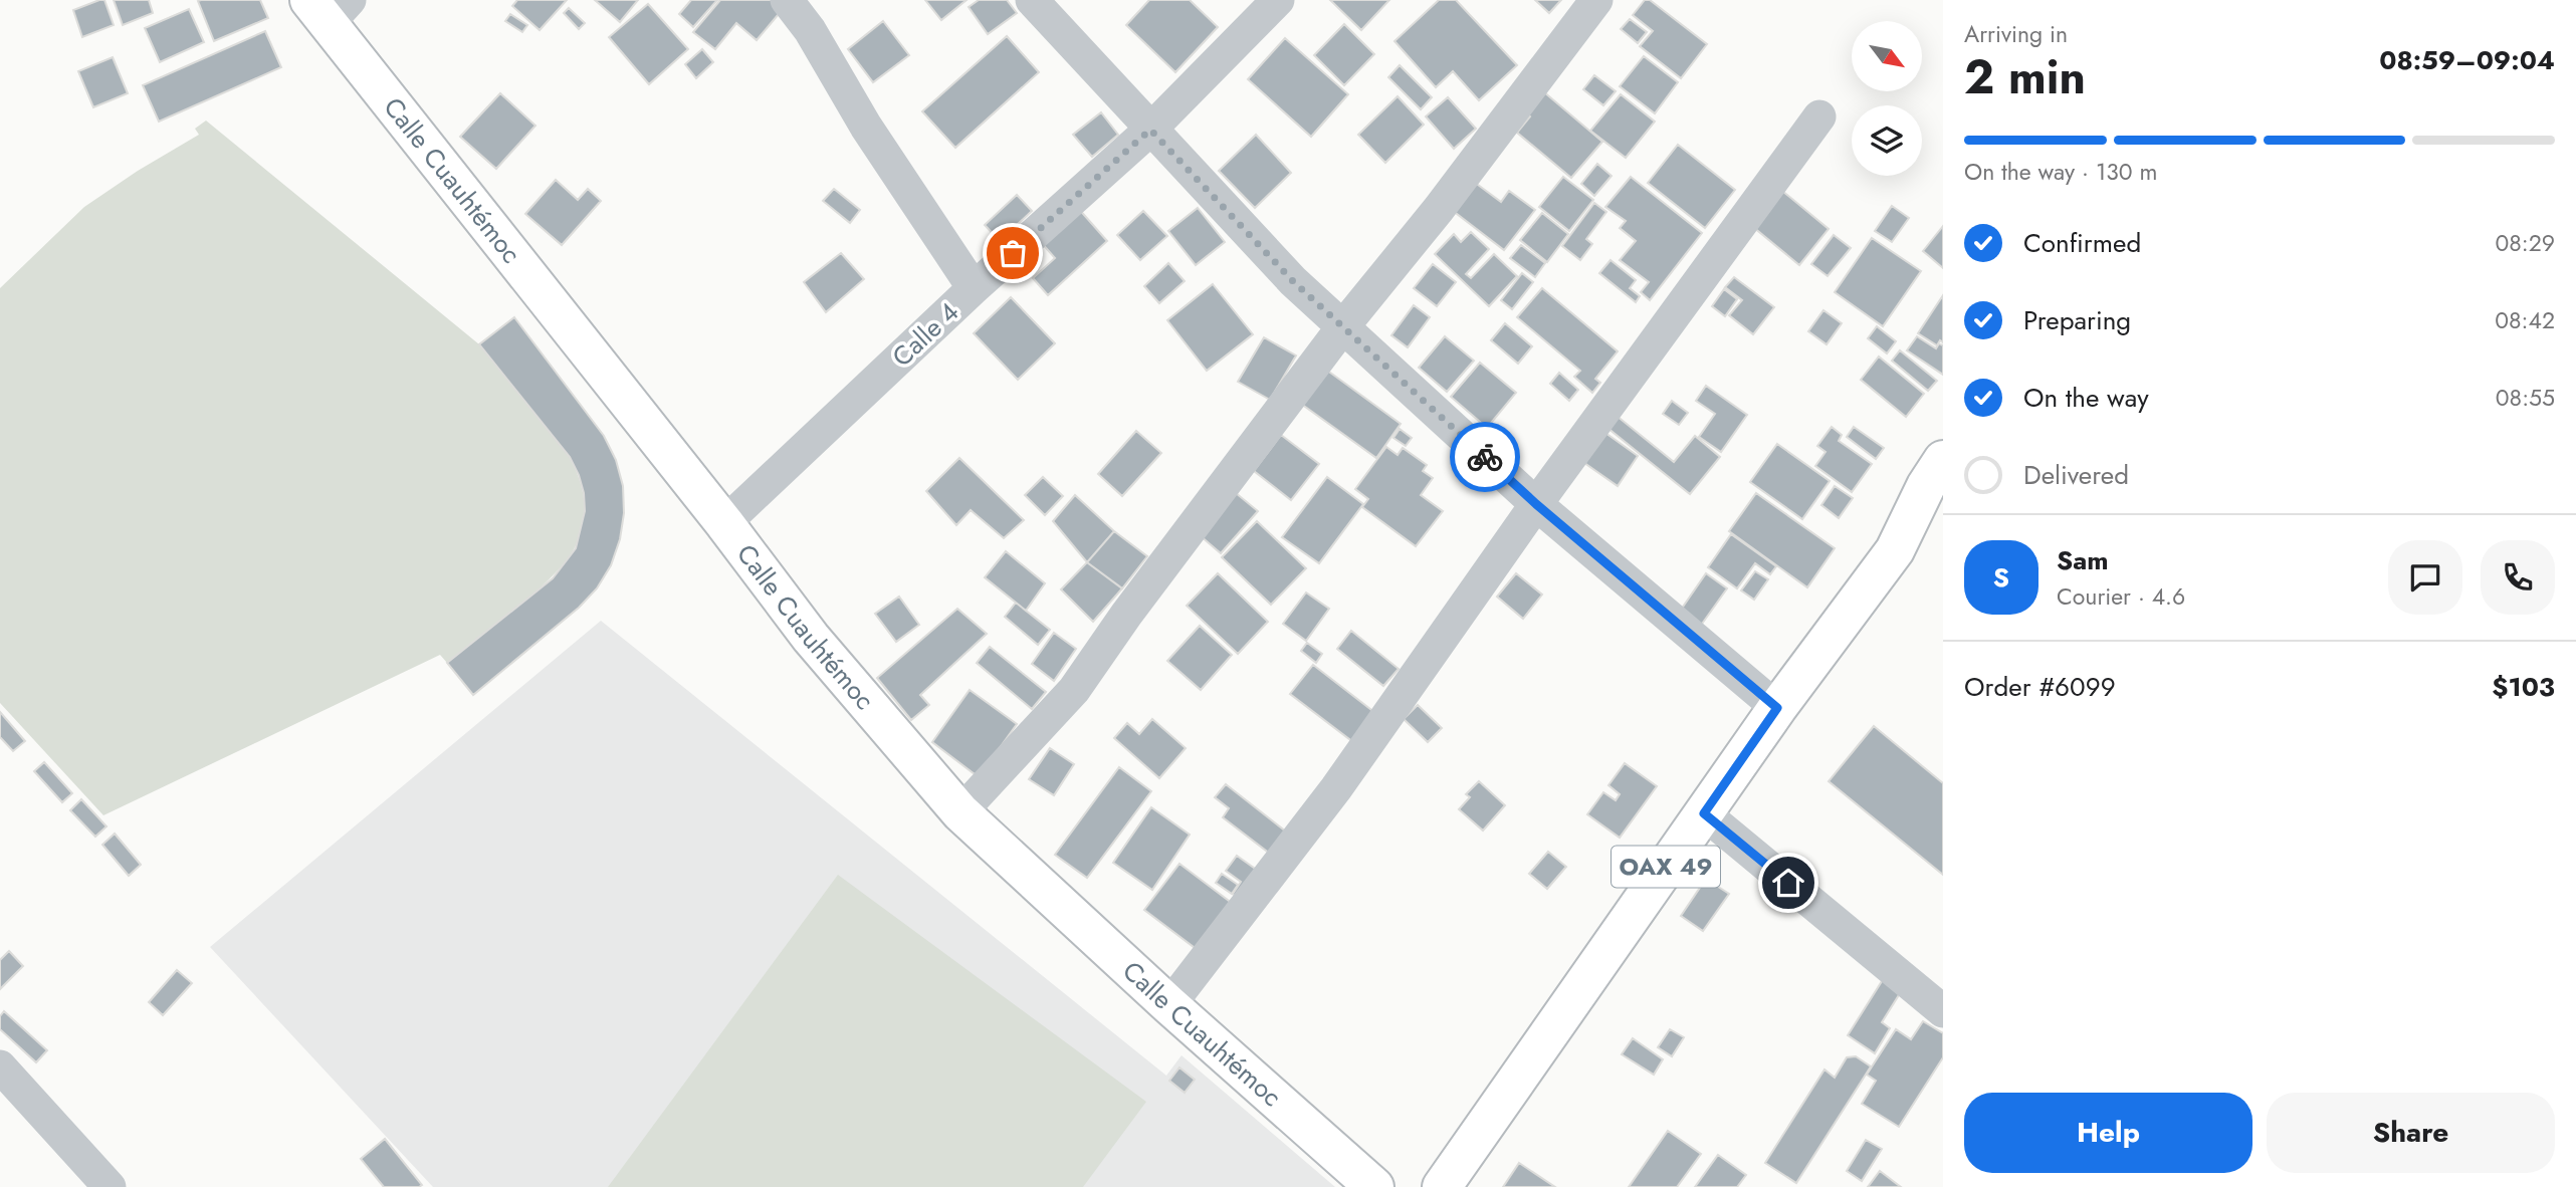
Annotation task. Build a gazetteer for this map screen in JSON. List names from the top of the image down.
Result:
{
  "streets": {
    "main road": ["Calle Cuauhtémoc", "OAX 49"],
    "street": ["Calle 4"]
  },
  "crossings": [
    ["Calle Cuauhtémoc", "Calle 4"]
  ],
  "north": "bottom right",
  "page": {
    "heading": ["2 min", "Arriving in", "08:59–09:04"],
    "panel": [
      "Sam",
      "Courier · 4.6",
      "Order #6099",
      "$103"
    ],
    "bar": "On the way · 130 m",
    "list": [
      ["Confirmed", "08:29"],
      ["Preparing", "08:42"],
      ["On the way", "08:55"],
      "Delivered"
    ],
    "round": "S",
    "buttons": ["Help", "Share"]
  }
}
